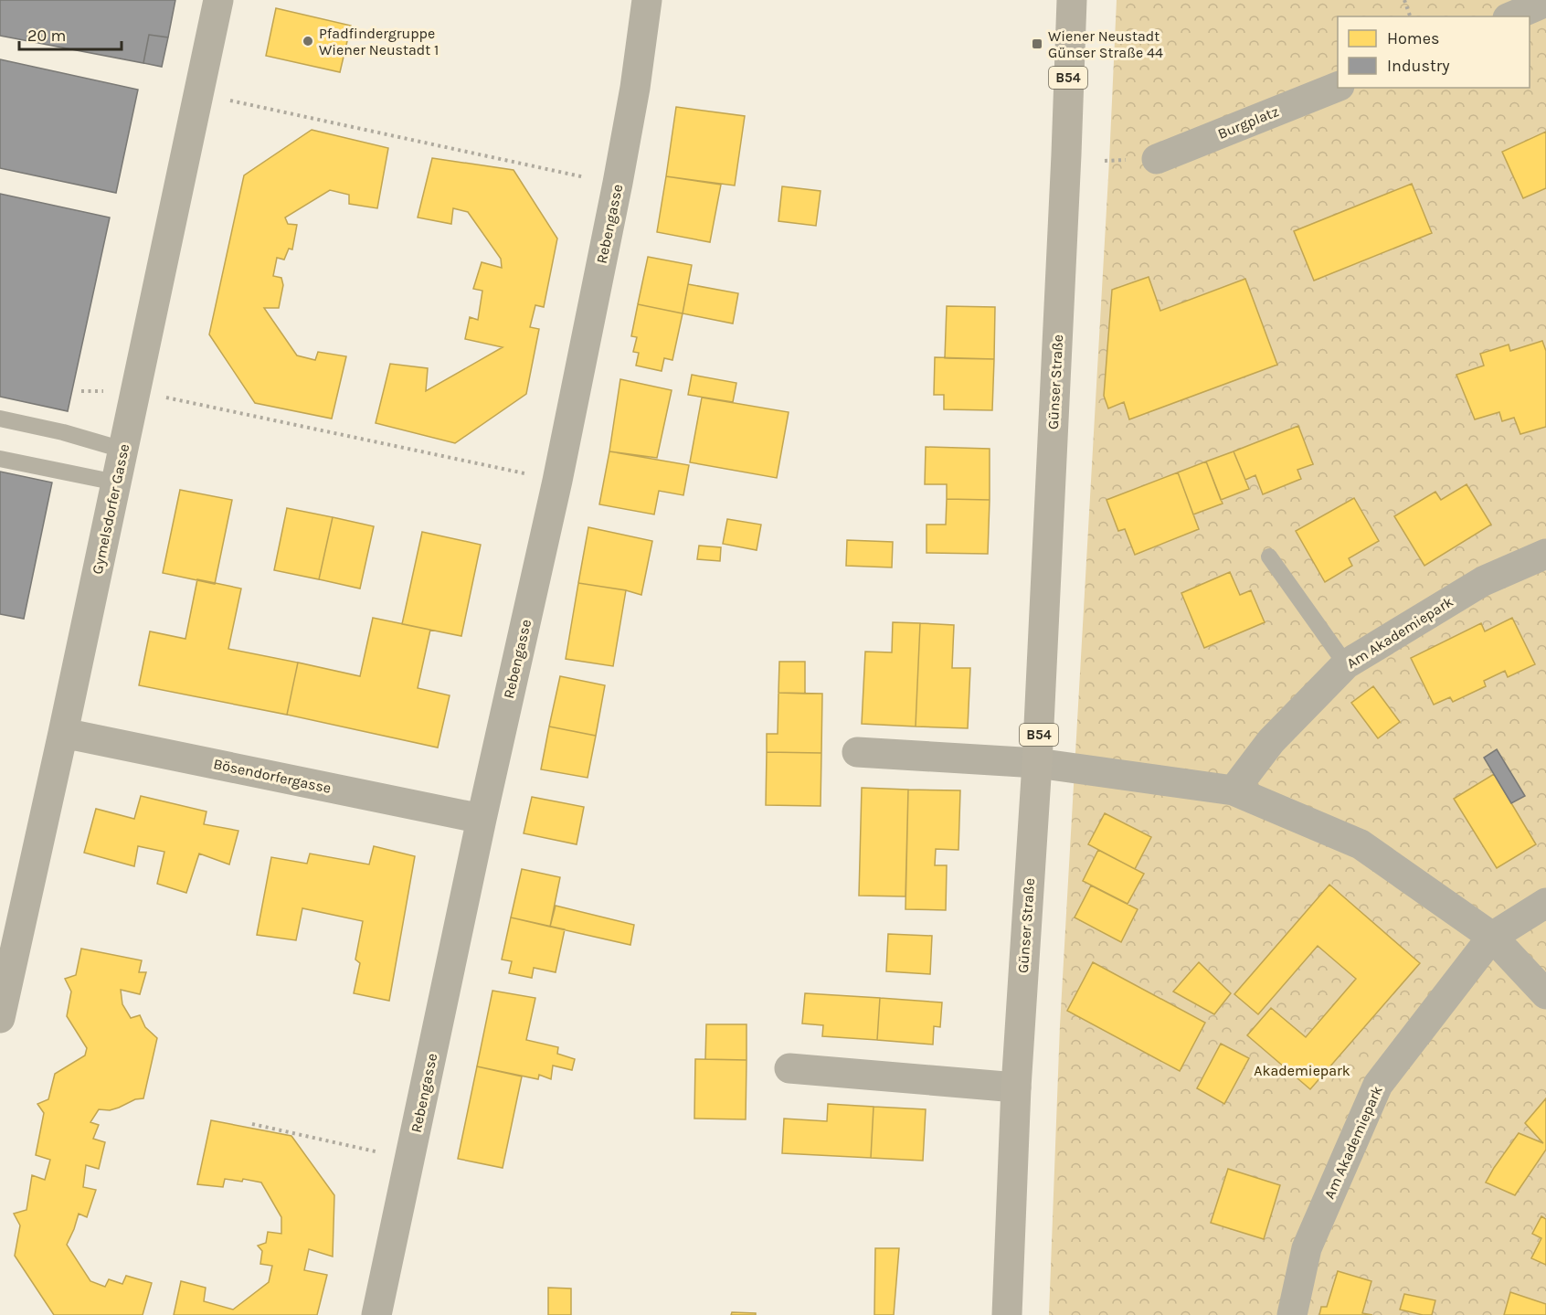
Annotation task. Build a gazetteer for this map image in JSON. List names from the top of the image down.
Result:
{
  "streets": {
    "main road": ["B54", "Günser Straße"],
    "street": [
      "Burgplatz",
      "Rebengasse",
      "Gymelsdorfer Gasse",
      "Am Akademiepark",
      "Bösendorfergasse"
    ]
  },
  "crossings": [
    ["Rebengasse", "Bösendorfergasse"],
    ["Gymelsdorfer Gasse", "Bösendorfergasse"]
  ],
  "parks": ["Akademiepark"],
  "places": {
    "other": ["Pfadfindergruppe Wiener Neustadt 1"],
    "transit": ["Wiener Neustadt Günser Straße 44"]
  },
  "legend": ["Homes", "Industry"],
  "scale_bar": "20 m"
}
